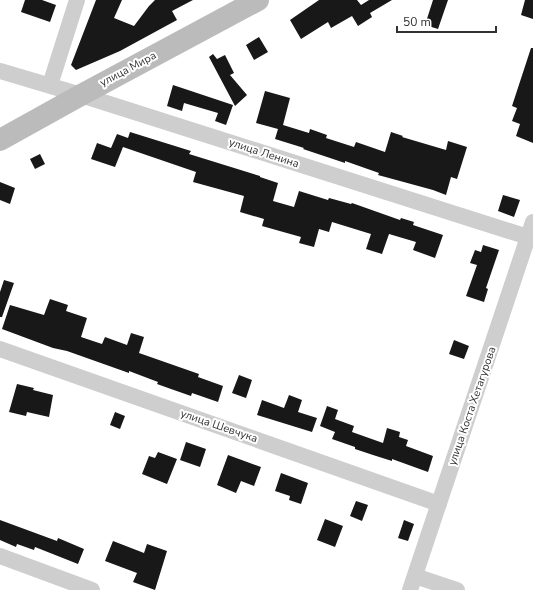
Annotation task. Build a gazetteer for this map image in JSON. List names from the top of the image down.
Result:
{
  "streets": {
    "main road": ["улица Мира"],
    "street": ["улица Ленина", "улица Коста Хетагурова", "улица Шевчука"]
  },
  "crossings": [
    ["улица Мира", "улица Ленина"],
    ["улица Ленина", "улица Коста Хетагурова"],
    ["улица Коста Хетагурова", "улица Шевчука"]
  ],
  "scale_bar": "50 m"
}
